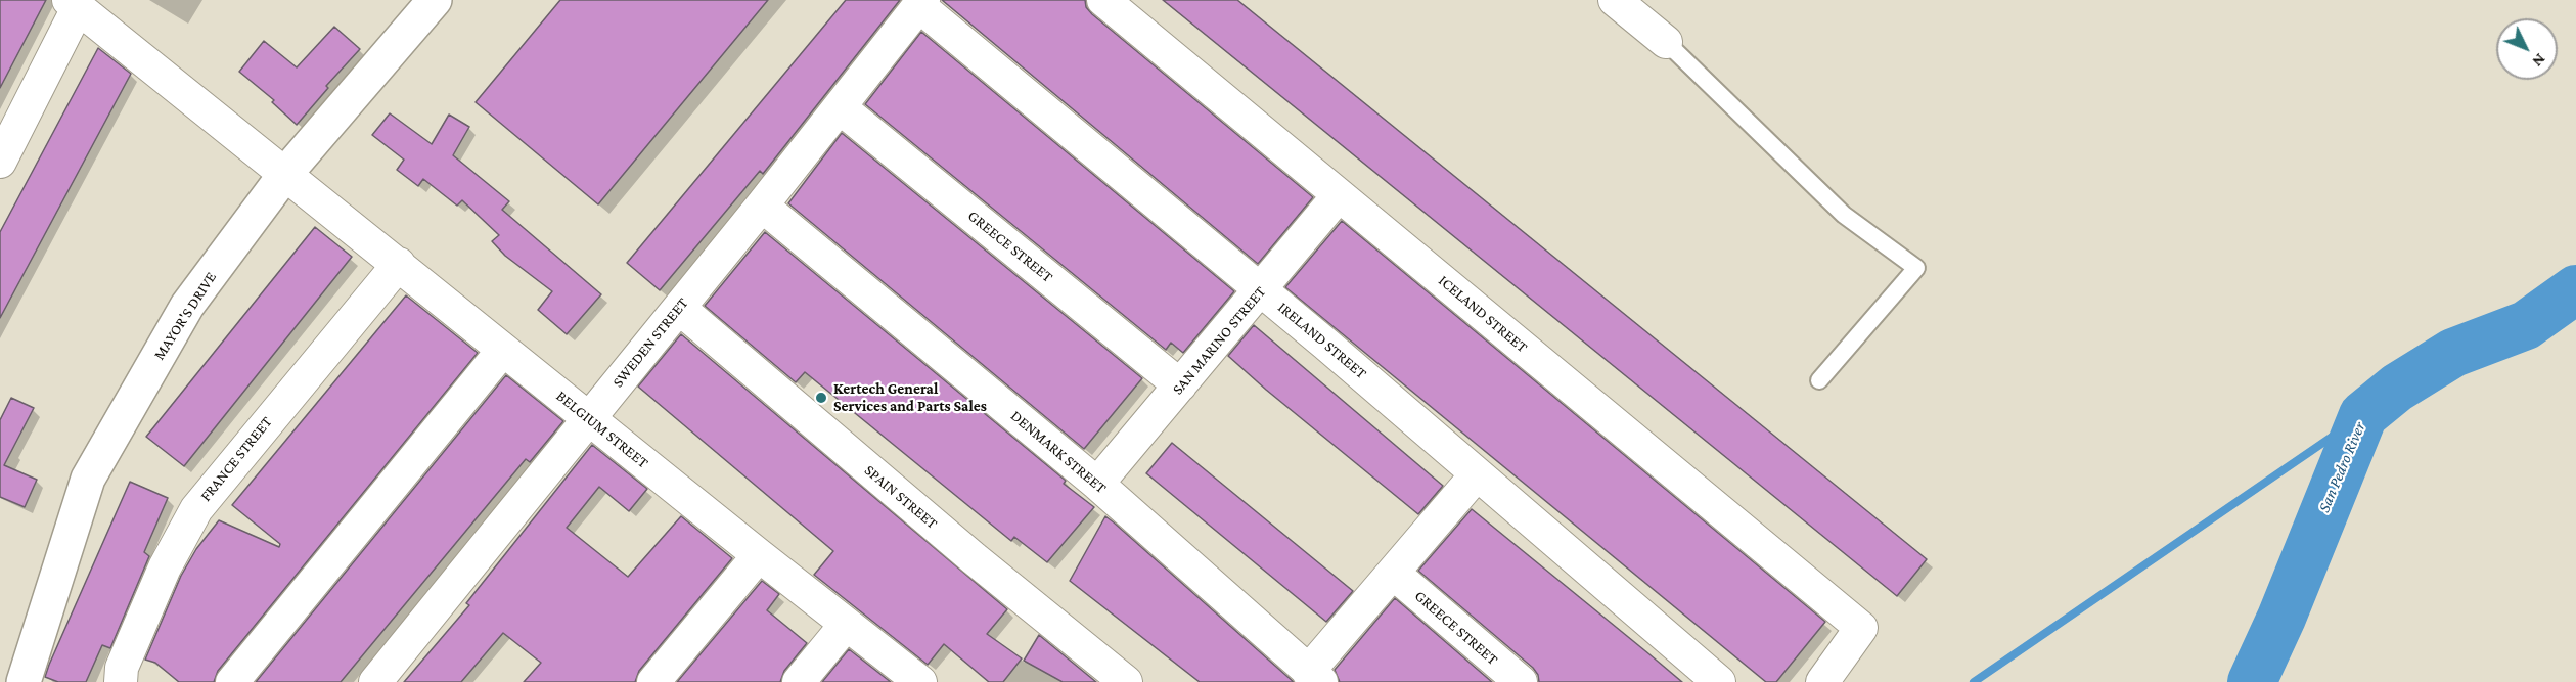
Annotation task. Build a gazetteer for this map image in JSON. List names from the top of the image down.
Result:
{
  "streets": {
    "street": [
      "GREECE STREET",
      "ICELAND STREET",
      "MAYOR'S DRIVE",
      "SAN MARINO STREET",
      "IRELAND STREET",
      "SWEDEN STREET",
      "BELGIUM STREET",
      "DENMARK STREET",
      "FRANCE STREET",
      "SPAIN STREET"
    ]
  },
  "crossings": [
    ["GREECE STREET", "SAN MARINO STREET"],
    ["GREECE STREET", "SWEDEN STREET"],
    ["ICELAND STREET", "SAN MARINO STREET"],
    ["MAYOR'S DRIVE", "BELGIUM STREET"],
    ["SAN MARINO STREET", "IRELAND STREET"],
    ["SAN MARINO STREET", "DENMARK STREET"],
    ["IRELAND STREET", "SWEDEN STREET"],
    ["SWEDEN STREET", "BELGIUM STREET"],
    ["SWEDEN STREET", "DENMARK STREET"],
    ["SWEDEN STREET", "SPAIN STREET"],
    ["BELGIUM STREET", "FRANCE STREET"]
  ],
  "water": ["San Pedro River"],
  "places": ["Kertech General Services and Parts Sales"],
  "north": "bottom right"
}
